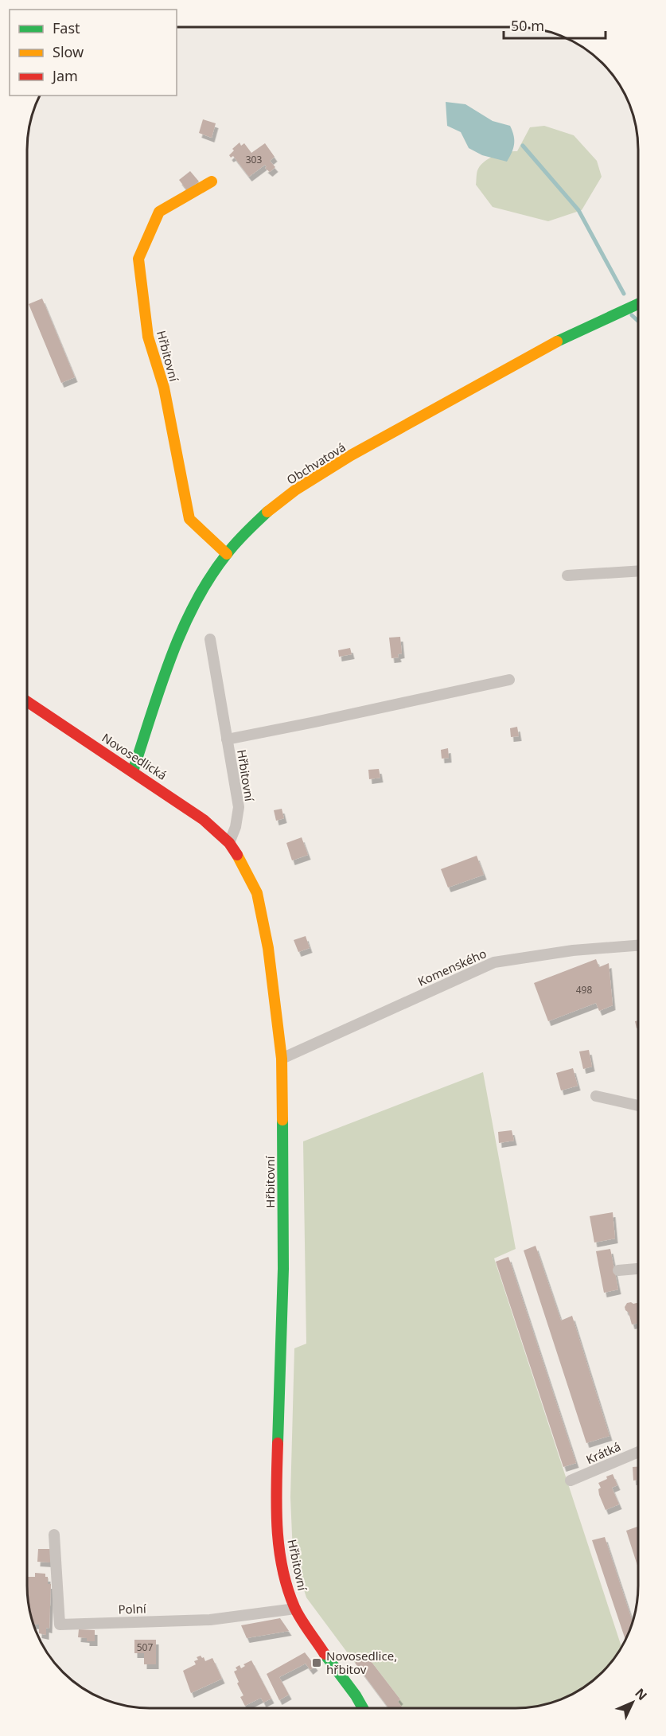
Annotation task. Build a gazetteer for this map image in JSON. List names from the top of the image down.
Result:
{
  "streets": {
    "street": [
      "Hřbitovní",
      "Obchvatová",
      "Novosedlická",
      "Komenského",
      "Krátká",
      "Polní"
    ]
  },
  "crossings": [
    ["Hřbitovní", "Obchvatová"],
    ["Hřbitovní", "Novosedlická"],
    ["Hřbitovní", "Komenského"],
    ["Hřbitovní", "Polní"],
    ["Obchvatová", "Novosedlická"]
  ],
  "places": {
    "transit": ["Novosedlice, hřbitov"]
  },
  "house_numbers": ["303", "498", "507"],
  "legend": ["Fast", "Slow", "Jam"],
  "scale_bar": "50 m",
  "north": "top right"
}
